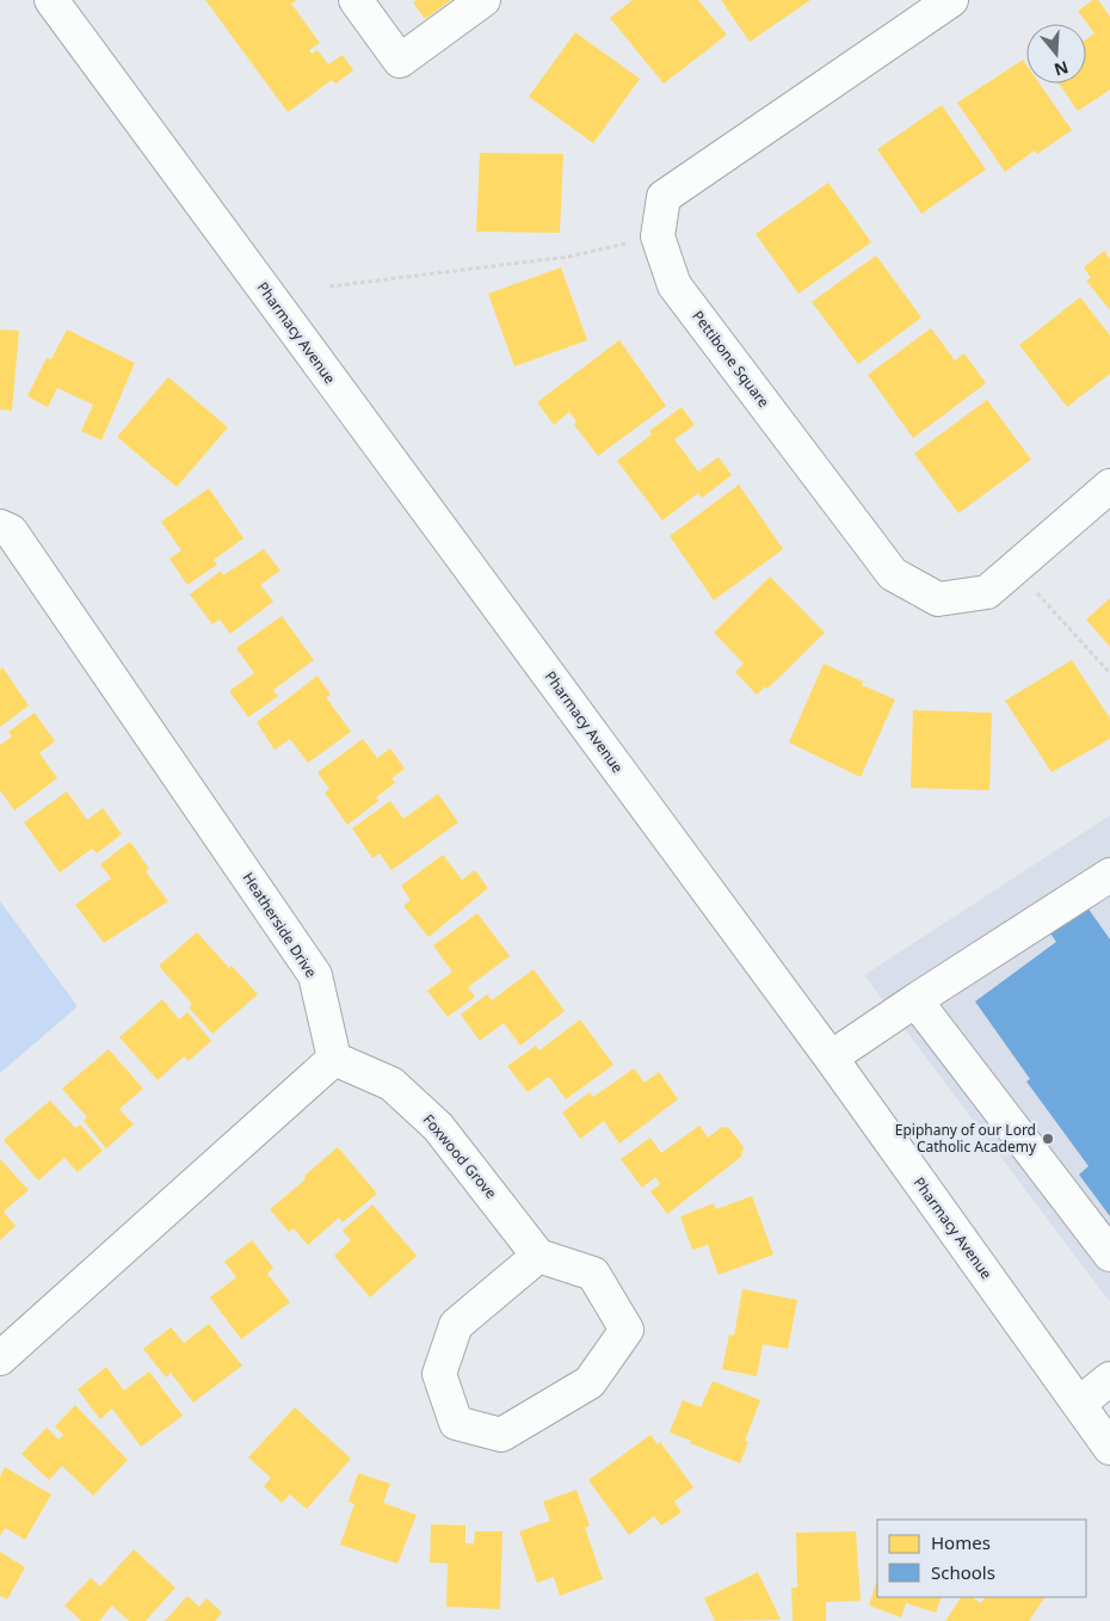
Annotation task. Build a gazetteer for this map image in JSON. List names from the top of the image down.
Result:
{
  "streets": {
    "street": [
      "Pharmacy Avenue",
      "Pettibone Square",
      "Heatherside Drive",
      "Foxwood Grove"
    ]
  },
  "crossings": [
    ["Heatherside Drive", "Foxwood Grove"]
  ],
  "places": ["Epiphany of our Lord Catholic Academy"],
  "legend": ["Homes", "Schools"],
  "north": "bottom"
}
